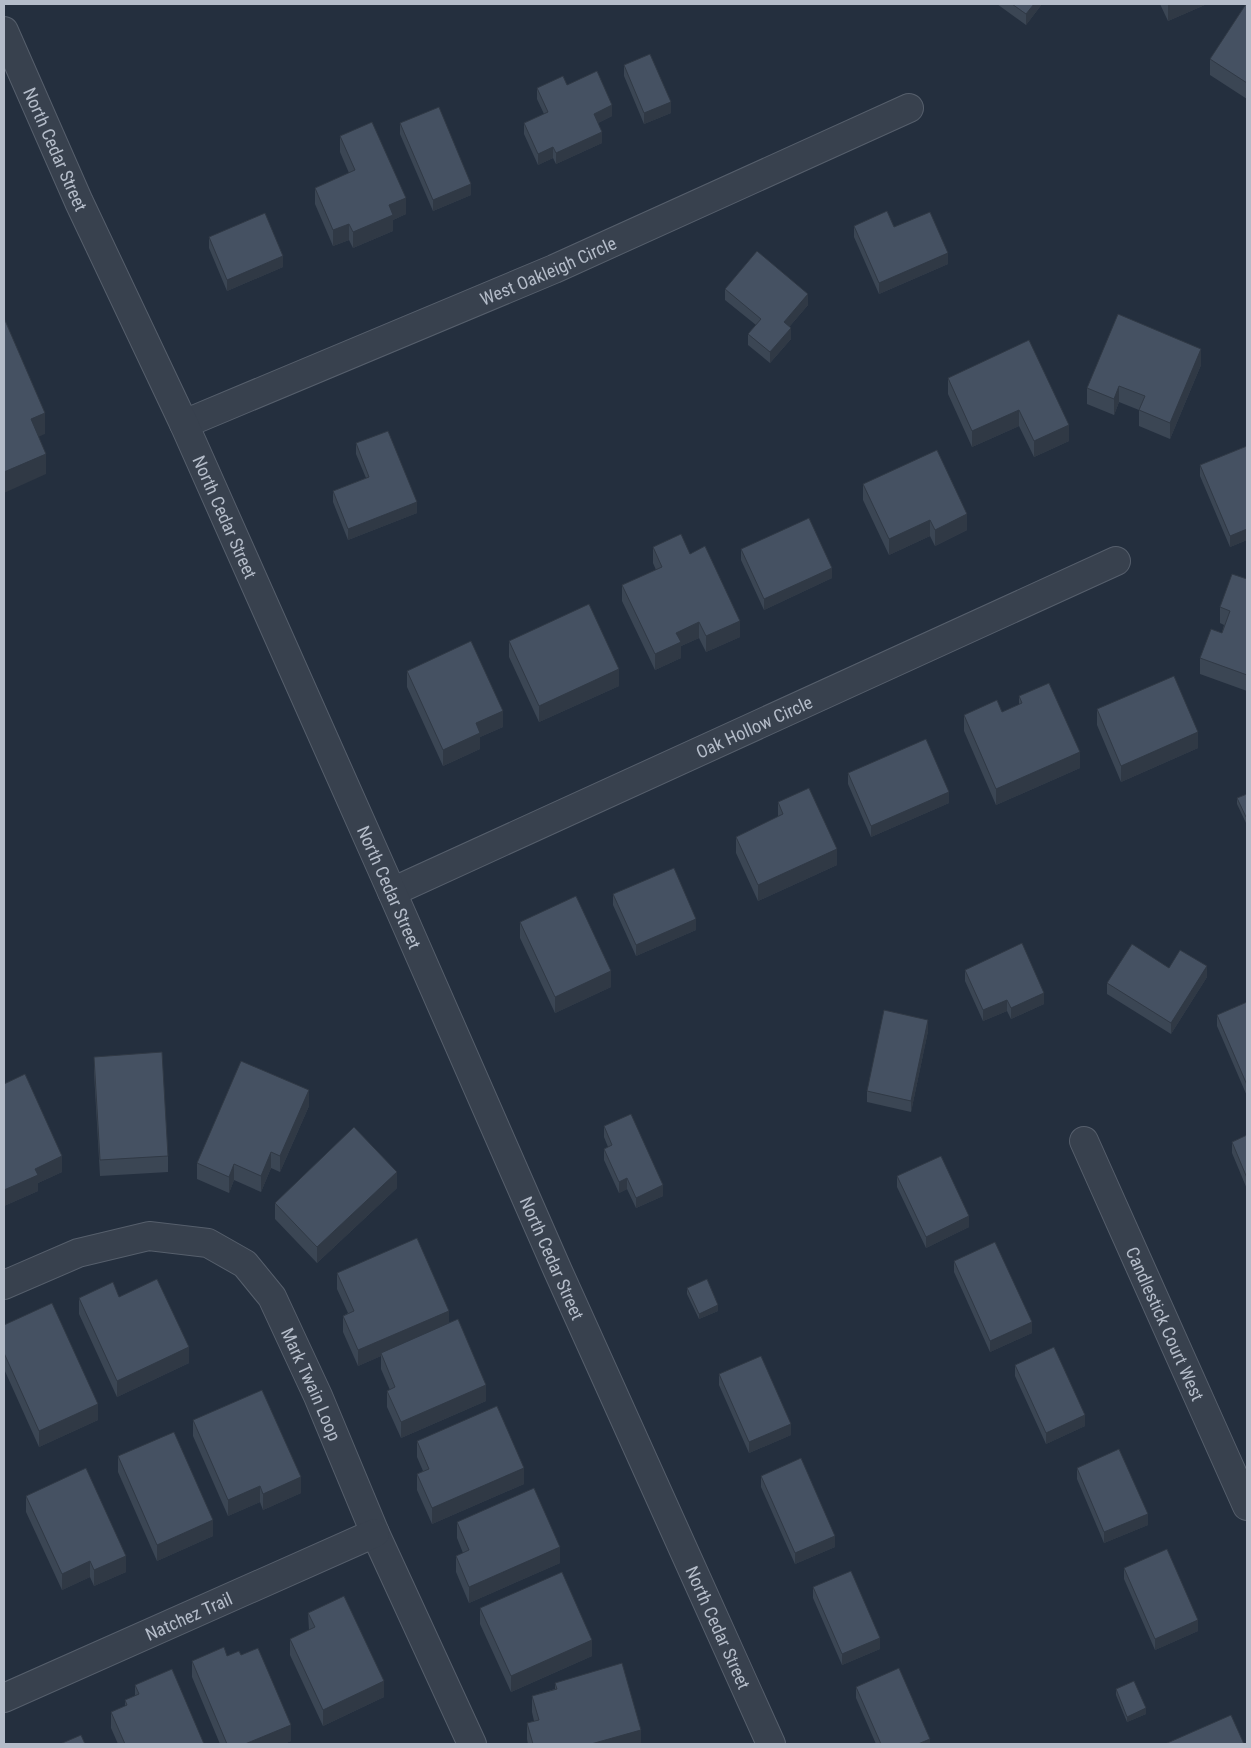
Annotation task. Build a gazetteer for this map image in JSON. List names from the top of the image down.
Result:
{
  "streets": {
    "street": [
      "North Cedar Street",
      "West Oakleigh Circle",
      "Oak Hollow Circle",
      "Candlestick Court West",
      "Mark Twain Loop",
      "Natchez Trail"
    ]
  },
  "crossings": [
    ["North Cedar Street", "West Oakleigh Circle"],
    ["North Cedar Street", "Oak Hollow Circle"],
    ["Mark Twain Loop", "Natchez Trail"]
  ]
}
